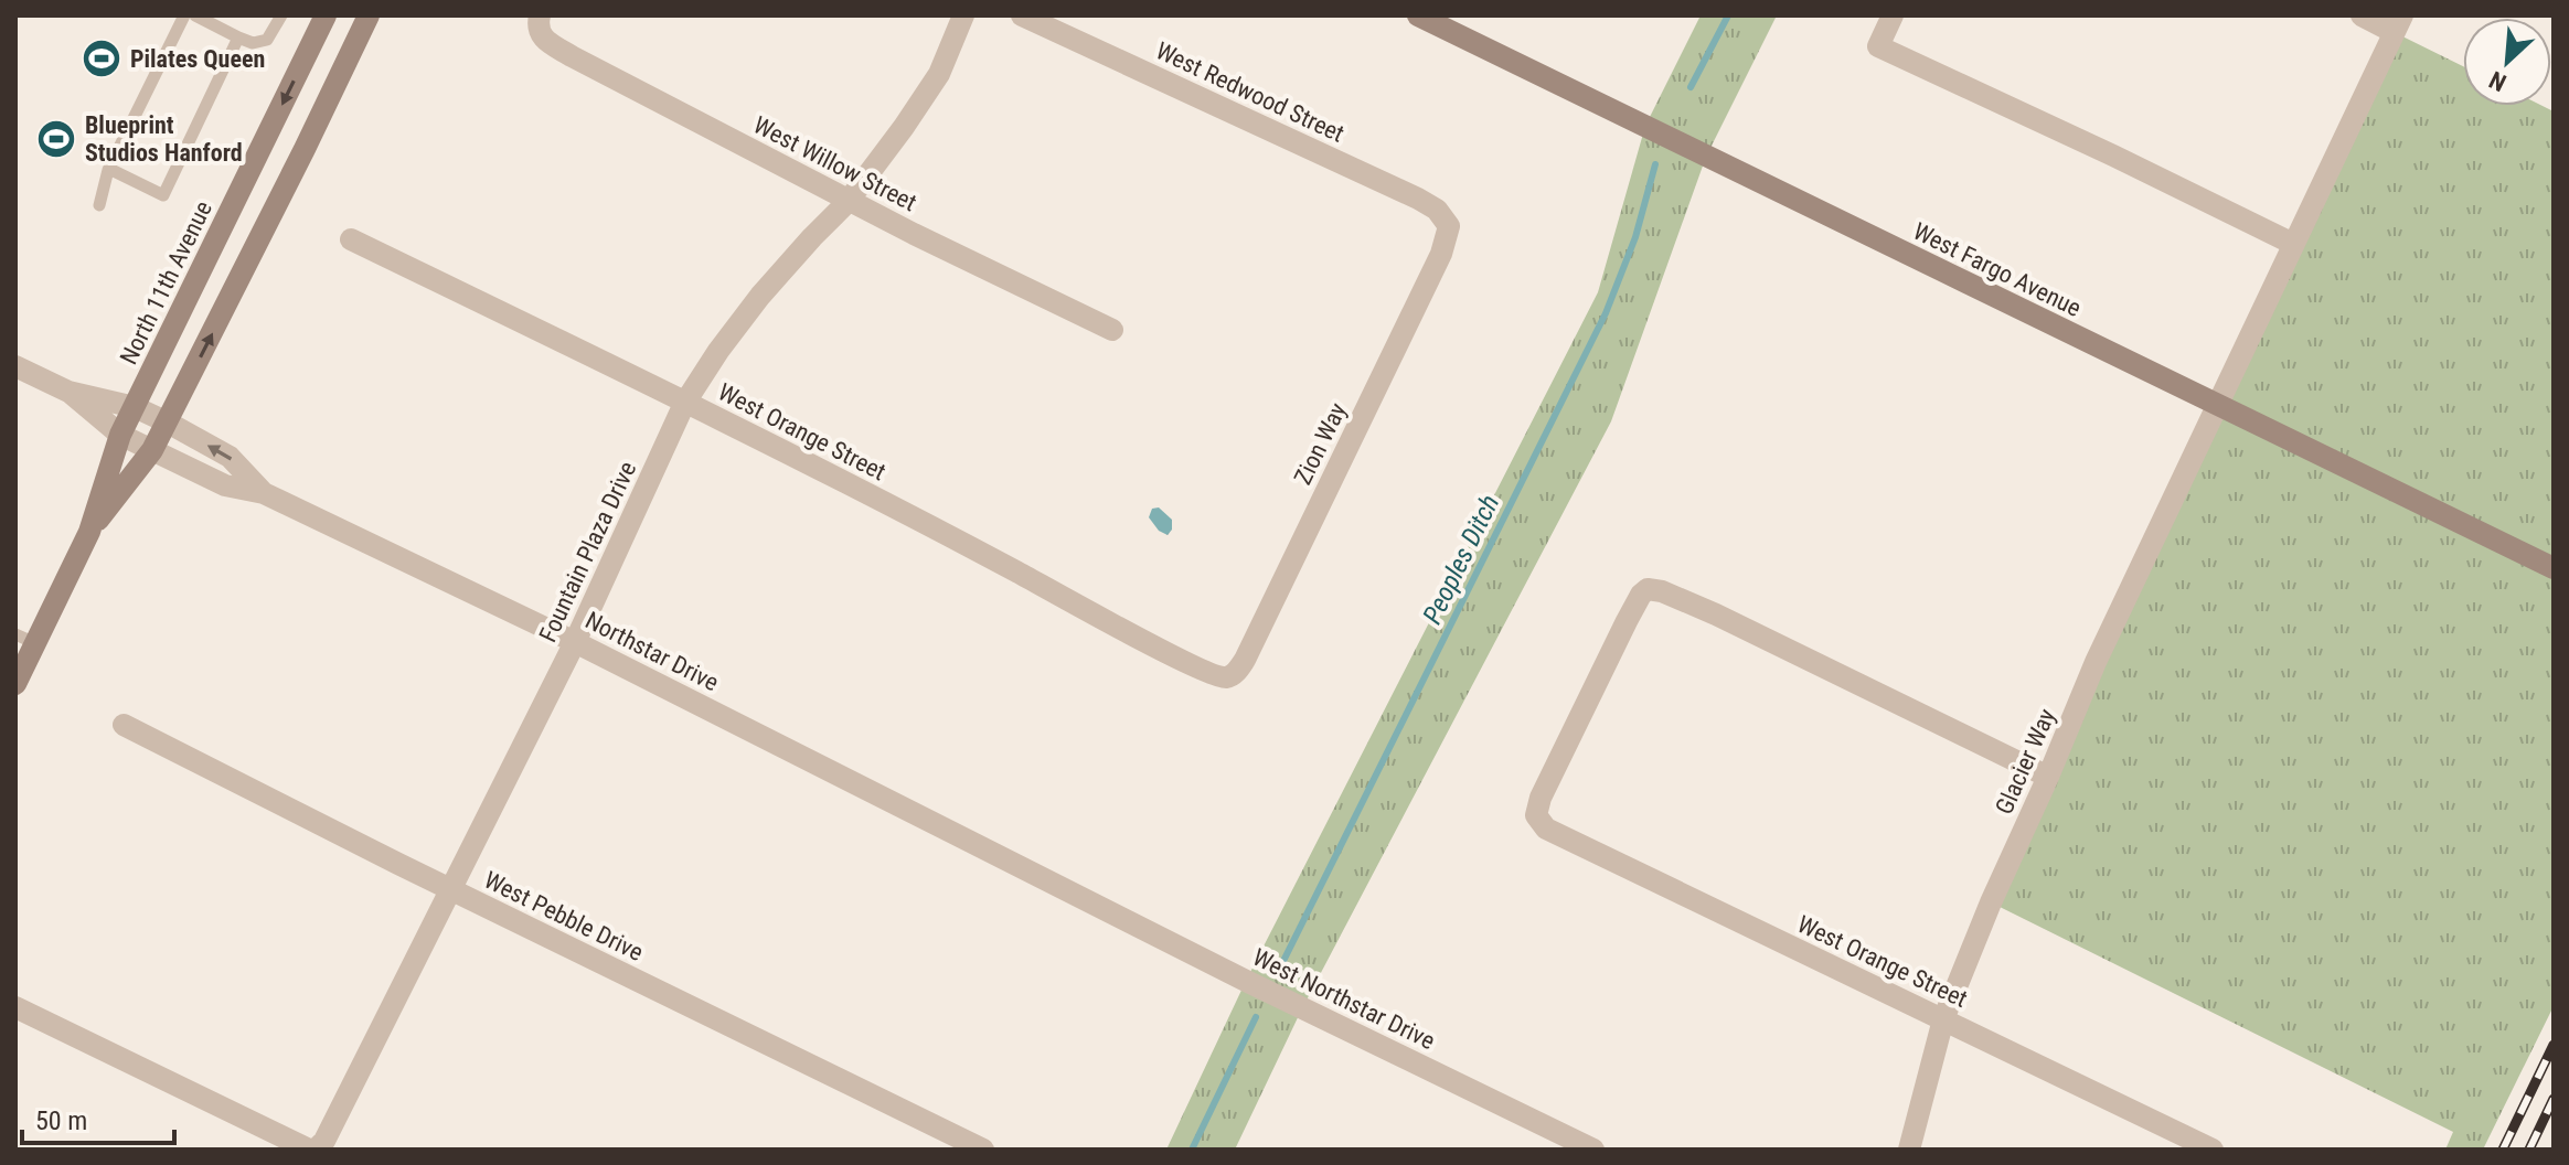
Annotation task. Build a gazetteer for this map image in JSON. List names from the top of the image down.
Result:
{
  "streets": {
    "main road": ["West Fargo Avenue", "North 11th Avenue"],
    "street": [
      "West Redwood Street",
      "West Willow Street",
      "West Orange Street",
      "Zion Way",
      "Fountain Plaza Drive",
      "Northstar Drive",
      "Glacier Way",
      "West Pebble Drive",
      "West Northstar Drive"
    ]
  },
  "crossings": [
    ["West Redwood Street", "Zion Way"],
    ["West Willow Street", "Fountain Plaza Drive"],
    ["West Fargo Avenue", "Glacier Way"],
    ["North 11th Avenue", "Northstar Drive"],
    ["West Orange Street", "Zion Way"],
    ["West Orange Street", "Fountain Plaza Drive"],
    ["West Orange Street", "Glacier Way"],
    ["Fountain Plaza Drive", "Northstar Drive"],
    ["Fountain Plaza Drive", "West Pebble Drive"],
    ["Northstar Drive", "West Northstar Drive"]
  ],
  "water": ["Peoples Ditch"],
  "places": {
    "sports": ["Pilates Queen", "Blueprint Studios Hanford"]
  },
  "scale_bar": "50 m",
  "north": "bottom left"
}
